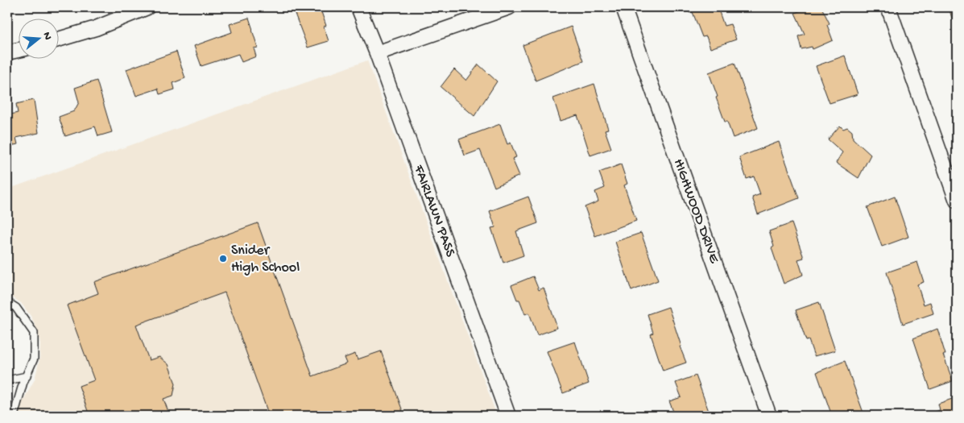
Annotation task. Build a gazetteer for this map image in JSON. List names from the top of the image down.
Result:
{
  "streets": {
    "street": ["FAIRLAWN PASS", "HIGHWOOD DRIVE"]
  },
  "places": ["Snider High School"],
  "north": "right"
}
